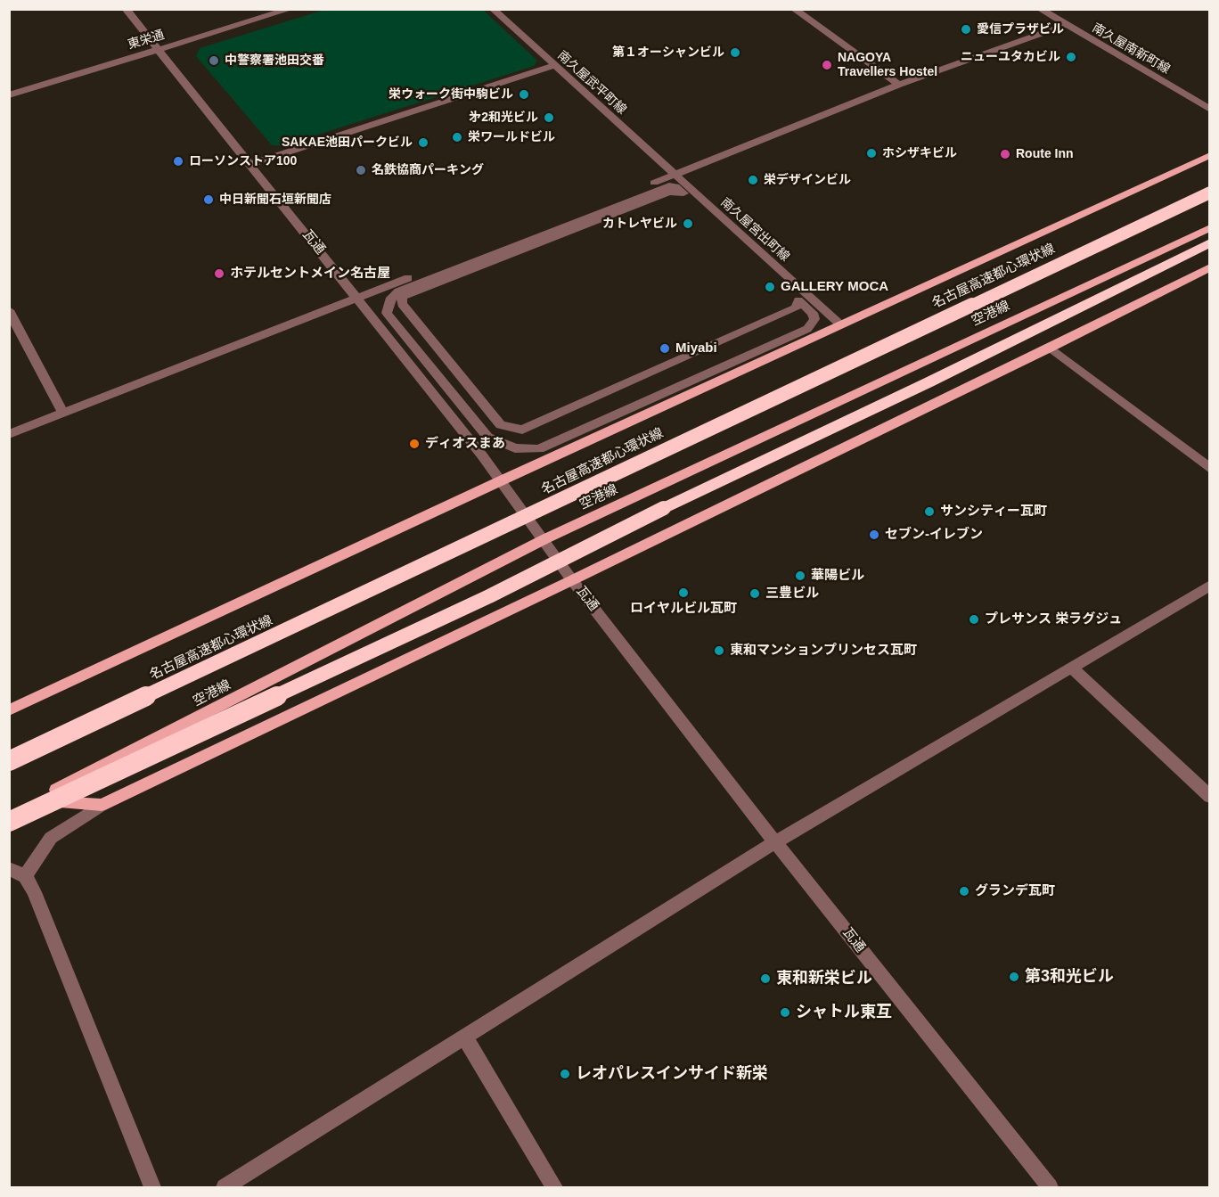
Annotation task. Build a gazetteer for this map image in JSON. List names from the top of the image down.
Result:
{
  "streets": {
    "highway": ["名古屋高速都心環状線"],
    "main road": ["空港線"],
    "street": [
      "東栄通",
      "南久屋南新町線",
      "南久屋武平町線",
      "南久屋宮出町線",
      "瓦通"
    ]
  },
  "crossings": [
    ["東栄通", "瓦通"],
    ["南久屋武平町線", "南久屋宮出町線"],
    ["瓦通", "空港線"]
  ],
  "places": [
    "愛信プラザビル",
    "第１オーシャンビル",
    "ニューユタカビル",
    "中警察署池田交番",
    "NAGOYA Travellers Hostel",
    "栄ウォーク街中駒ビル",
    "㐧2和光ビル",
    "栄ワールドビル",
    "SAKAE池田パークビル",
    "ホシザキビル",
    "Route Inn",
    "ローソンストア100",
    "名鉄協商パーキング",
    "栄デザインビル",
    "中日新聞石垣新聞店",
    "カトレヤビル",
    "ホテルセントメイン名古屋",
    "GALLERY MOCA",
    "Miyabi",
    "ディオスまあ",
    "サンシティー瓦町",
    "セブン-イレブン",
    "華陽ビル",
    "ロイヤルビル瓦町",
    "三豊ビル",
    "プレサンス 栄ラグジュ",
    "東和マンションプリンセス瓦町",
    "グランデ瓦町",
    "第3和光ビル",
    "東和新栄ビル",
    "シャトル東互",
    "レオパレスインサイド新栄"
  ]
}
